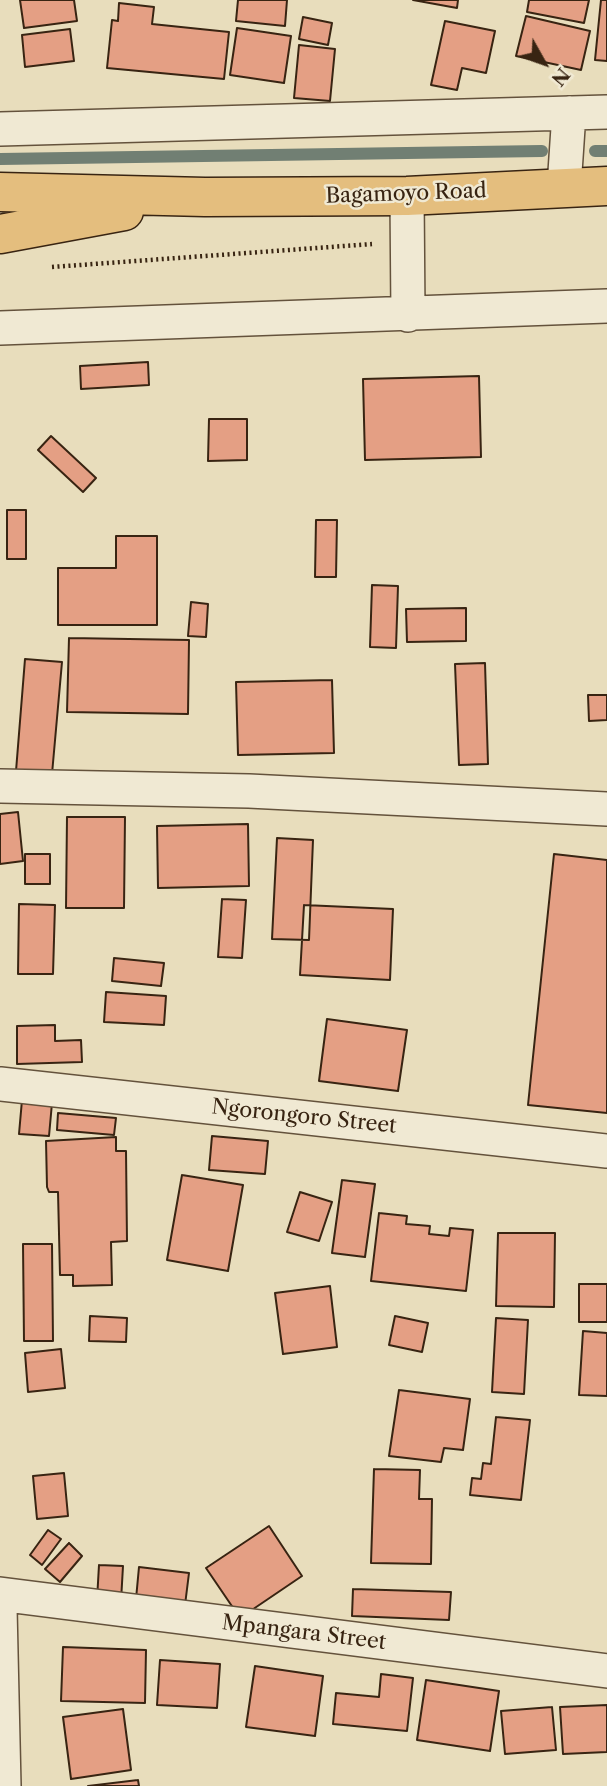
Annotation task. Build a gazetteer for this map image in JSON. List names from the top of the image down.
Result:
{
  "streets": {
    "highway": ["Bagamoyo Road"],
    "street": ["Ngorongoro Street", "Mpangara Street"]
  },
  "north": "bottom right"
}
